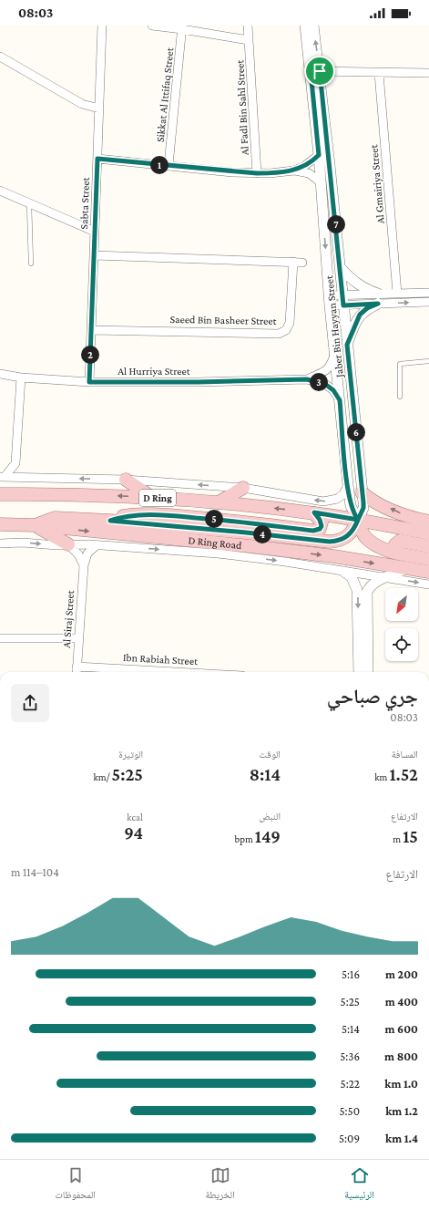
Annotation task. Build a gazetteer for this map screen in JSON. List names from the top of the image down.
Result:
{
  "streets": {
    "main road": ["D Ring", "D Ring Road"],
    "street": [
      "Sikkat Al Ittifaq Street",
      "Al Fadl Bin Sahl Street",
      "Al Gmairiya Street",
      "Sabta Street",
      "Saeed Bin Basheer Street",
      "Jaber Bin Hayyan Street",
      "Al Hurriya Street",
      "Al Siraj Street",
      "Ibn Rabiah Street"
    ]
  },
  "crossings": [
    ["Sabta Street", "Saeed Bin Basheer Street"],
    ["Sabta Street", "Al Hurriya Street"],
    ["Jaber Bin Hayyan Street", "Al Hurriya Street"],
    ["Jaber Bin Hayyan Street", "D Ring"],
    ["D Ring Road", "Al Siraj Street"],
    ["Al Siraj Street", "Ibn Rabiah Street"]
  ],
  "north": "bottom left",
  "page": {
    "status": "08:03",
    "pins": [
      "1",
      "7",
      "2",
      "3",
      "6",
      "5",
      "4"
    ],
    "heading": ["جري صباحي", "08:03"],
    "stats": [
      ["المسافة", "1.52 km"],
      ["الوقت", "8:14"],
      ["الوتيرة", "5:25 /km"],
      ["الارتفاع", "15 m"],
      ["النبض", "149 bpm"],
      ["kcal", "94"]
    ],
    "chart": ["الارتفاع", "104–114 m"],
    "list": [
      {
        "name": "200 m",
        "note": "5:16"
      },
      {
        "name": "400 m",
        "note": "5:25"
      },
      {
        "name": "600 m",
        "note": "5:14"
      },
      {
        "name": "800 m",
        "note": "5:36"
      },
      {
        "name": "1.0 km",
        "note": "5:22"
      },
      {
        "name": "1.2 km",
        "note": "5:50"
      },
      {
        "name": "1.4 km",
        "note": "5:09"
      }
    ],
    "tabs": ["الرئيسية", "الخريطة", "المحفوظات"]
  }
}
